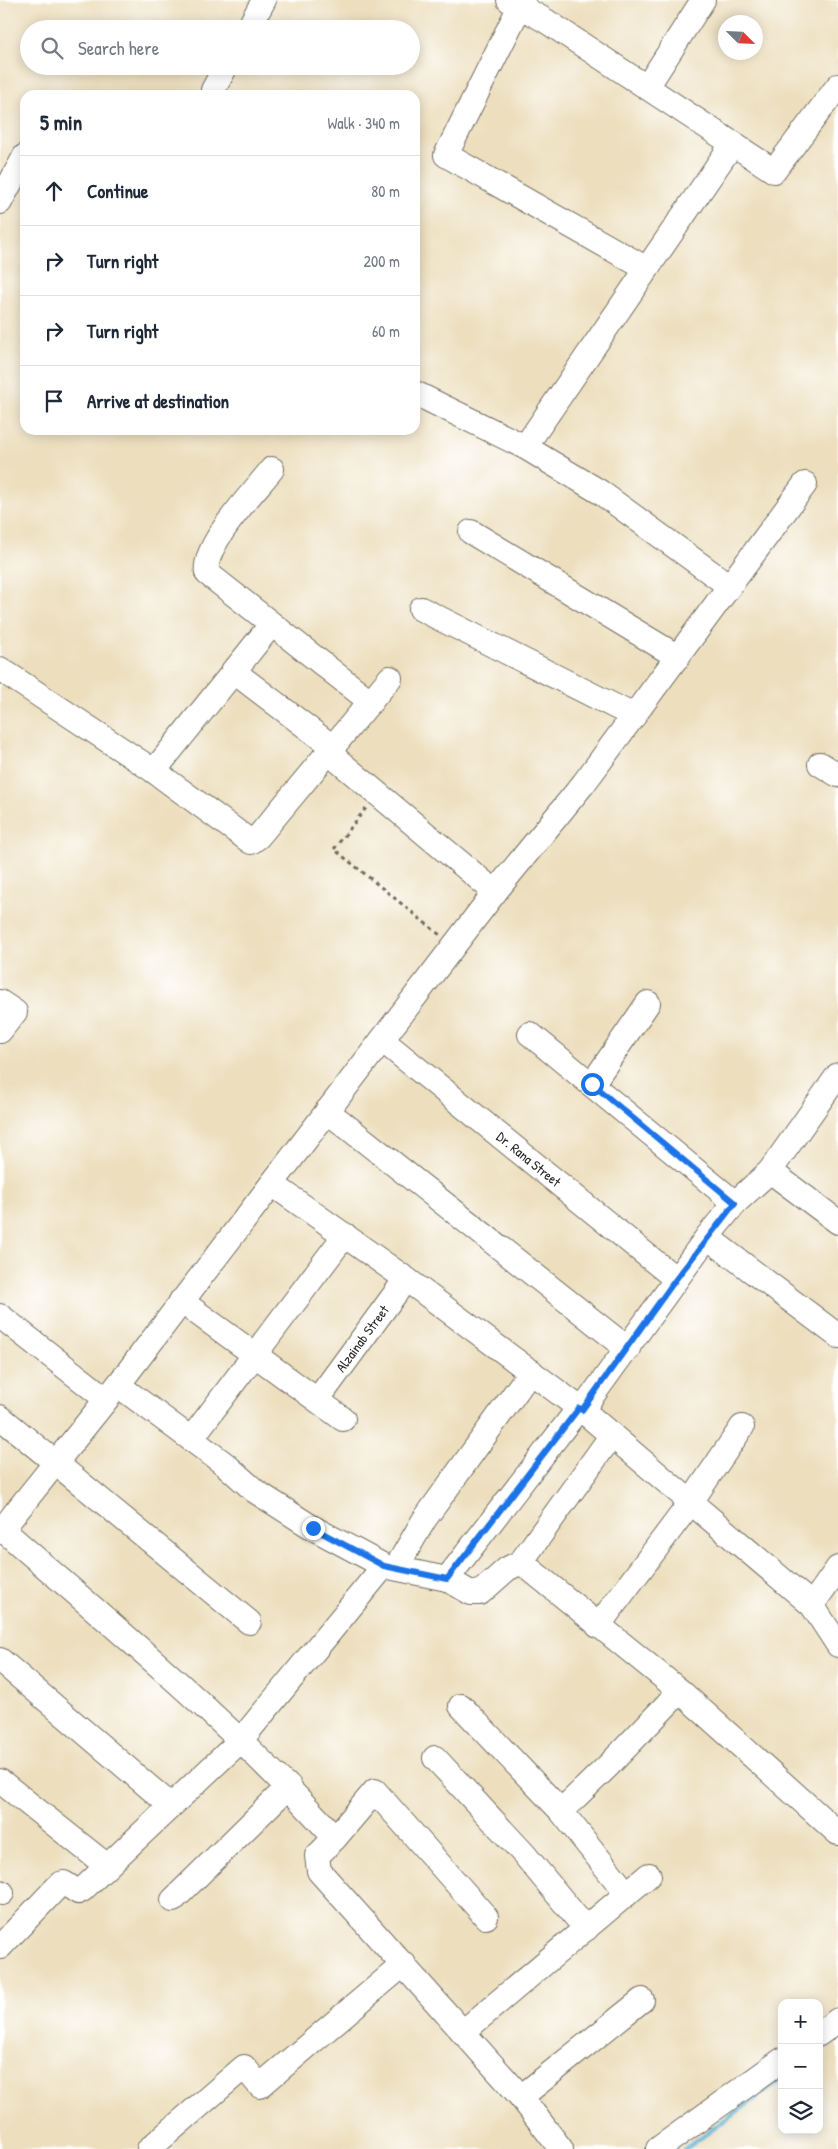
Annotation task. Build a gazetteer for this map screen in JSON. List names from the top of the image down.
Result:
{
  "streets": {
    "street": ["Dr. Rana Street", "Alzainab Street"]
  },
  "north": "bottom right",
  "page": {
    "search": "Search here",
    "heading": ["5 min", "Walk · 340 m"],
    "list": [
      ["Continue", "80 m"],
      ["Turn right", "200 m"],
      ["Turn right", "60 m"],
      "Arrive at destination"
    ],
    "map_buttons": ["+", "−"]
  }
}
